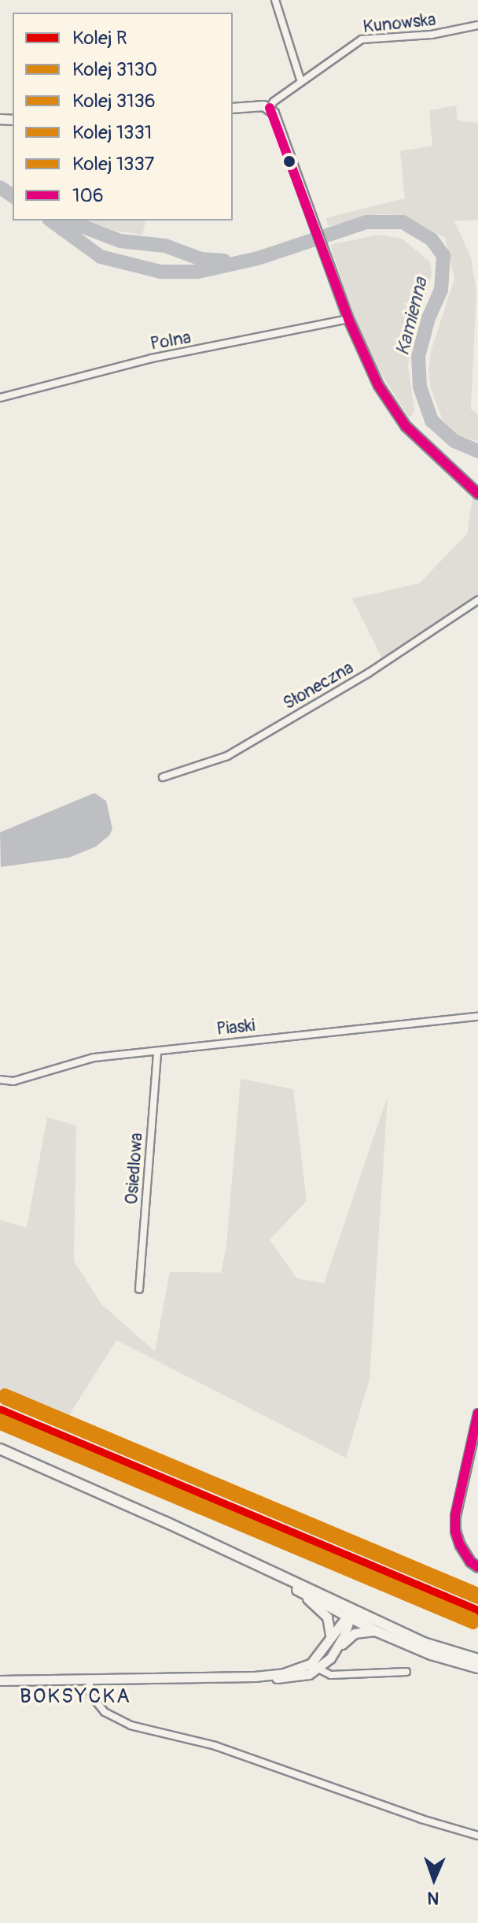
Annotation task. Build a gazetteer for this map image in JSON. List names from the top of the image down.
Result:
{
  "streets": {
    "street": [
      "Kunowska",
      "Polna",
      "Słoneczna",
      "Piaski",
      "Osiedlowa"
    ]
  },
  "crossings": [
    ["Piaski", "Osiedlowa"]
  ],
  "districts": ["BOKSYCKA"],
  "water": ["Kamienna"],
  "lines": [
    "transit line 106",
    "rail line 1337",
    "rail line 3136",
    "rail line R",
    "rail line 1331",
    "rail line 3130"
  ],
  "legend": [
    "Kolej R",
    "Kolej 3130",
    "Kolej 3136",
    "Kolej 1331",
    "Kolej 1337",
    "106"
  ],
  "north": "bottom"
}
